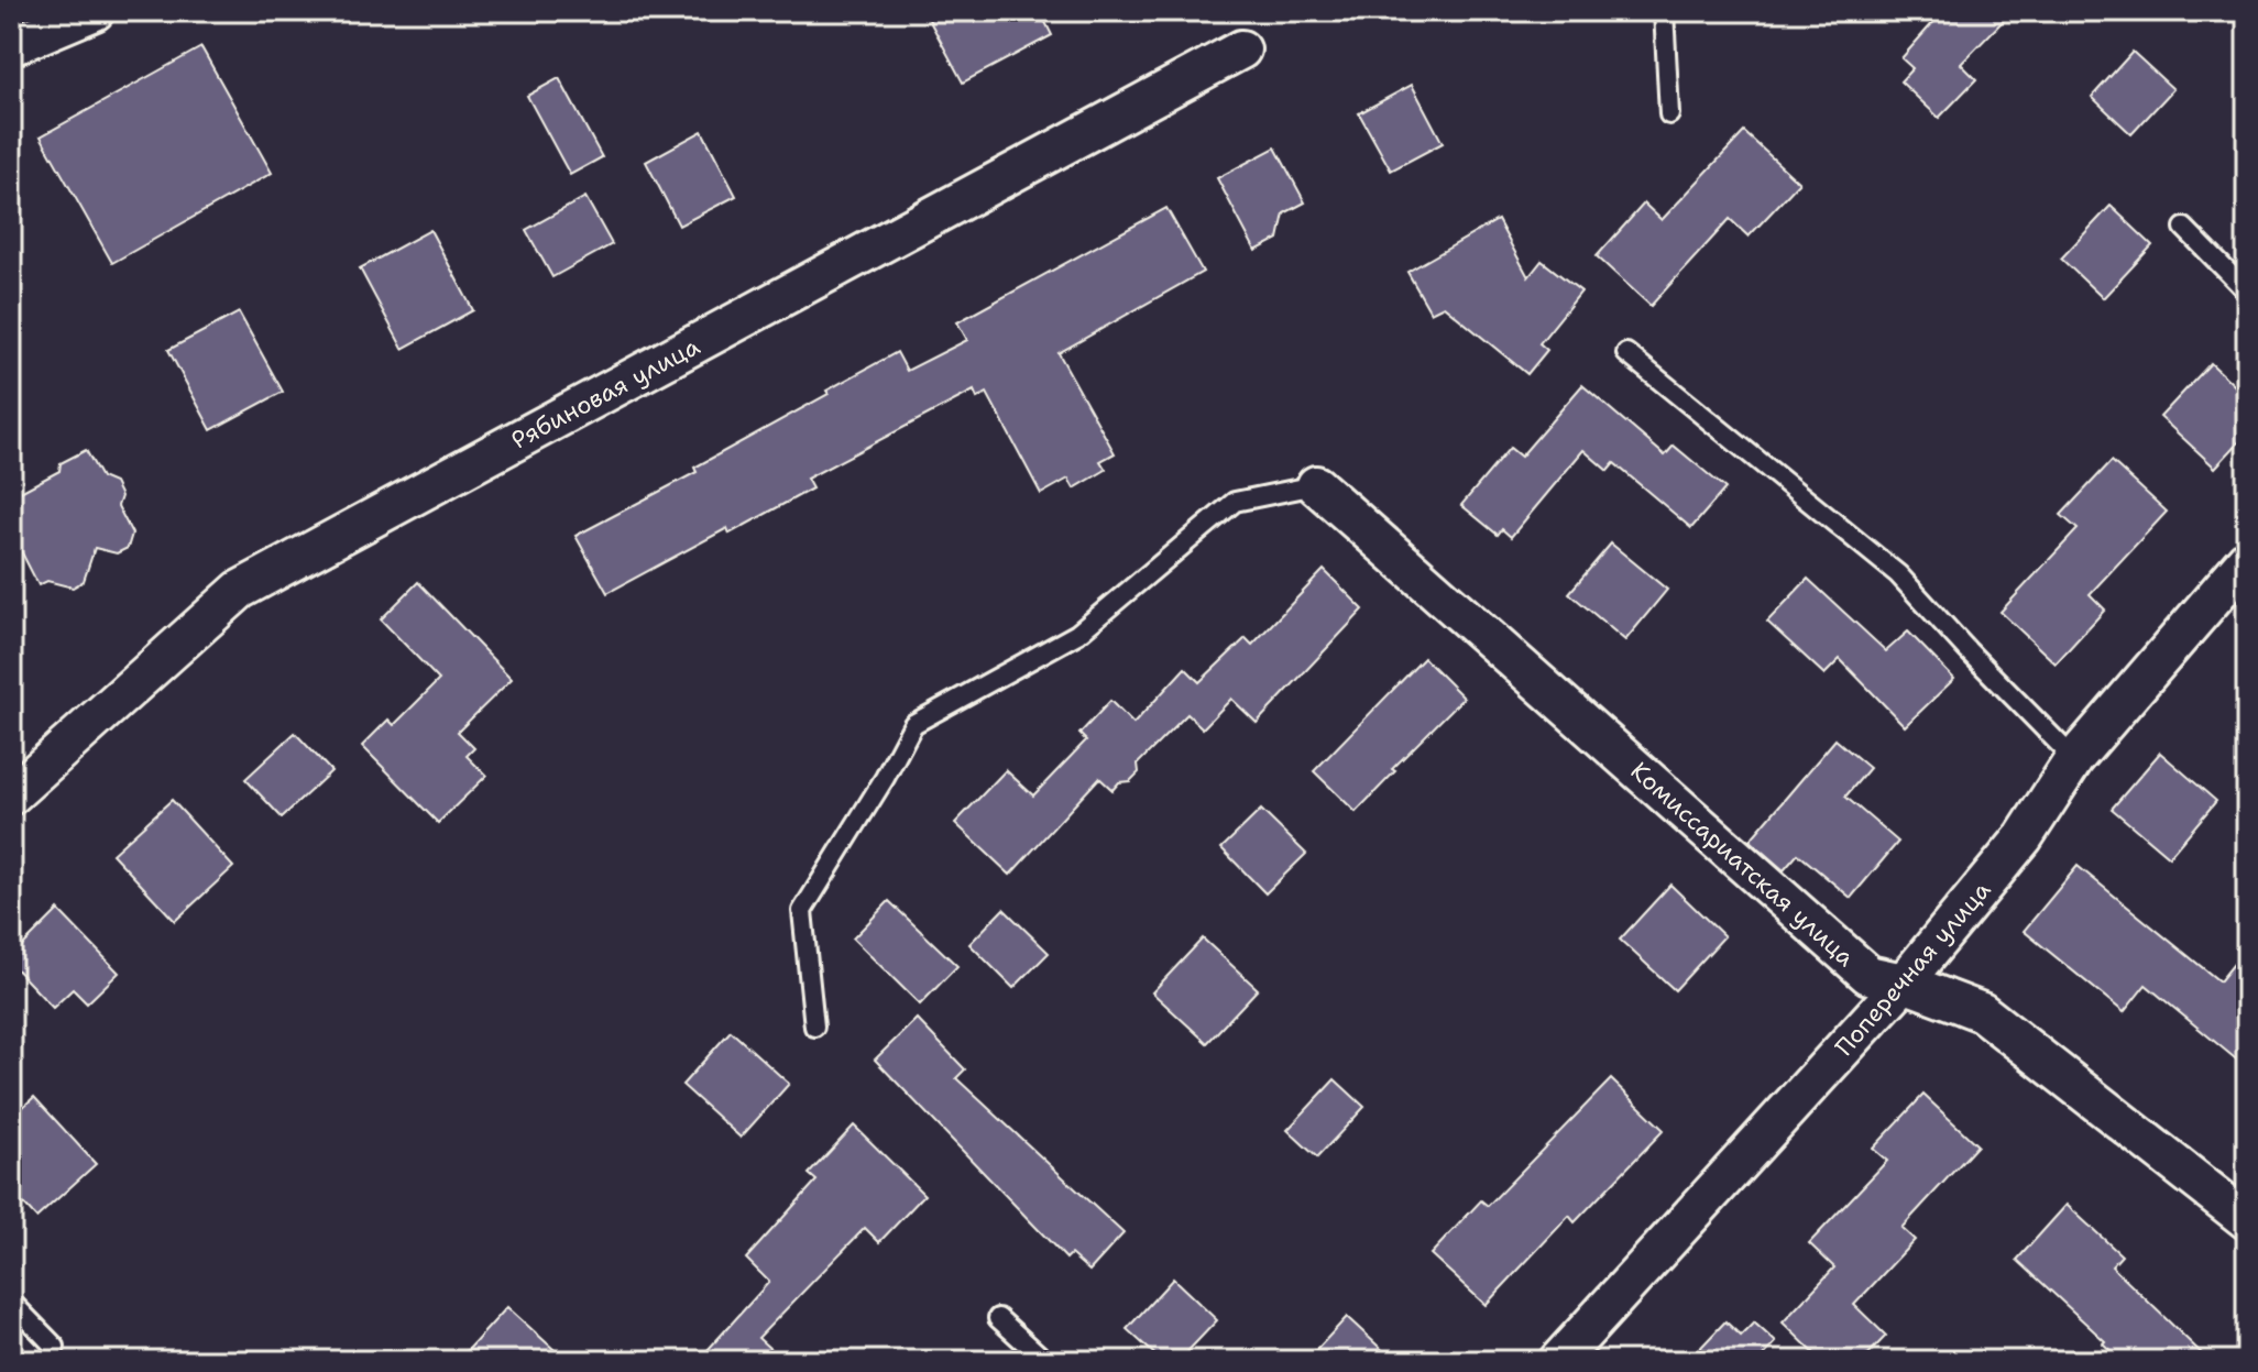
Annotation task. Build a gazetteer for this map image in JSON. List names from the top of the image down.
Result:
{
  "streets": {
    "street": ["Рябиновая улица", "Комиссариатская улица", "Поперечная улица"]
  },
  "crossings": [
    ["Комиссариатская улица", "Поперечная улица"]
  ]
}
